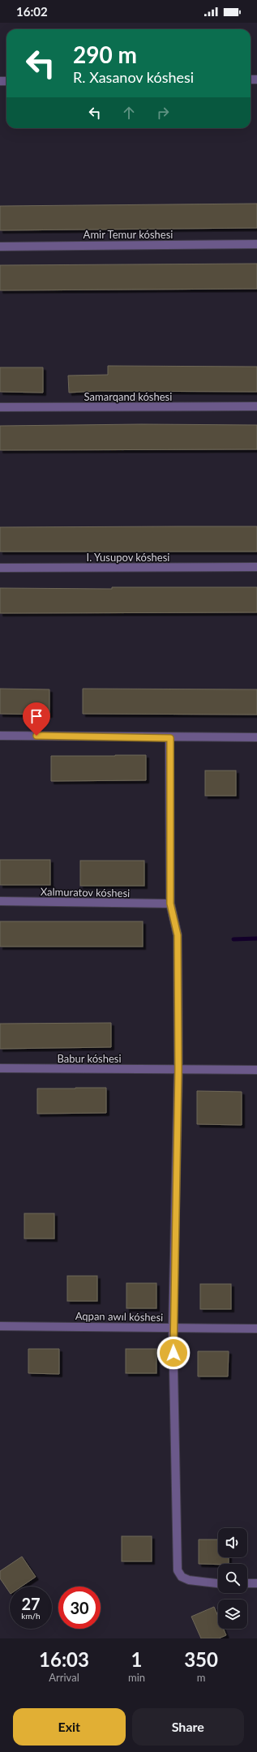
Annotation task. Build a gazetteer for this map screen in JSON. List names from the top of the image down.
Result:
{
  "streets": {
    "street": [
      "Amir Temur kóshesi",
      "Samarqand kóshesi",
      "I. Yusupov kóshesi",
      "Xalmuratov kóshesi",
      "Babur kóshesi",
      "Aqpan awıl kóshesi"
    ]
  },
  "page": {
    "status": "16:02",
    "turn": ["290 m", "R. Xasanov kóshesi"],
    "speed": "27 km/h",
    "limit": "30",
    "eta": [
      "16:03",
      "Arrival",
      "1",
      "min",
      "350",
      "m"
    ],
    "buttons": ["Exit", "Share"]
  }
}
